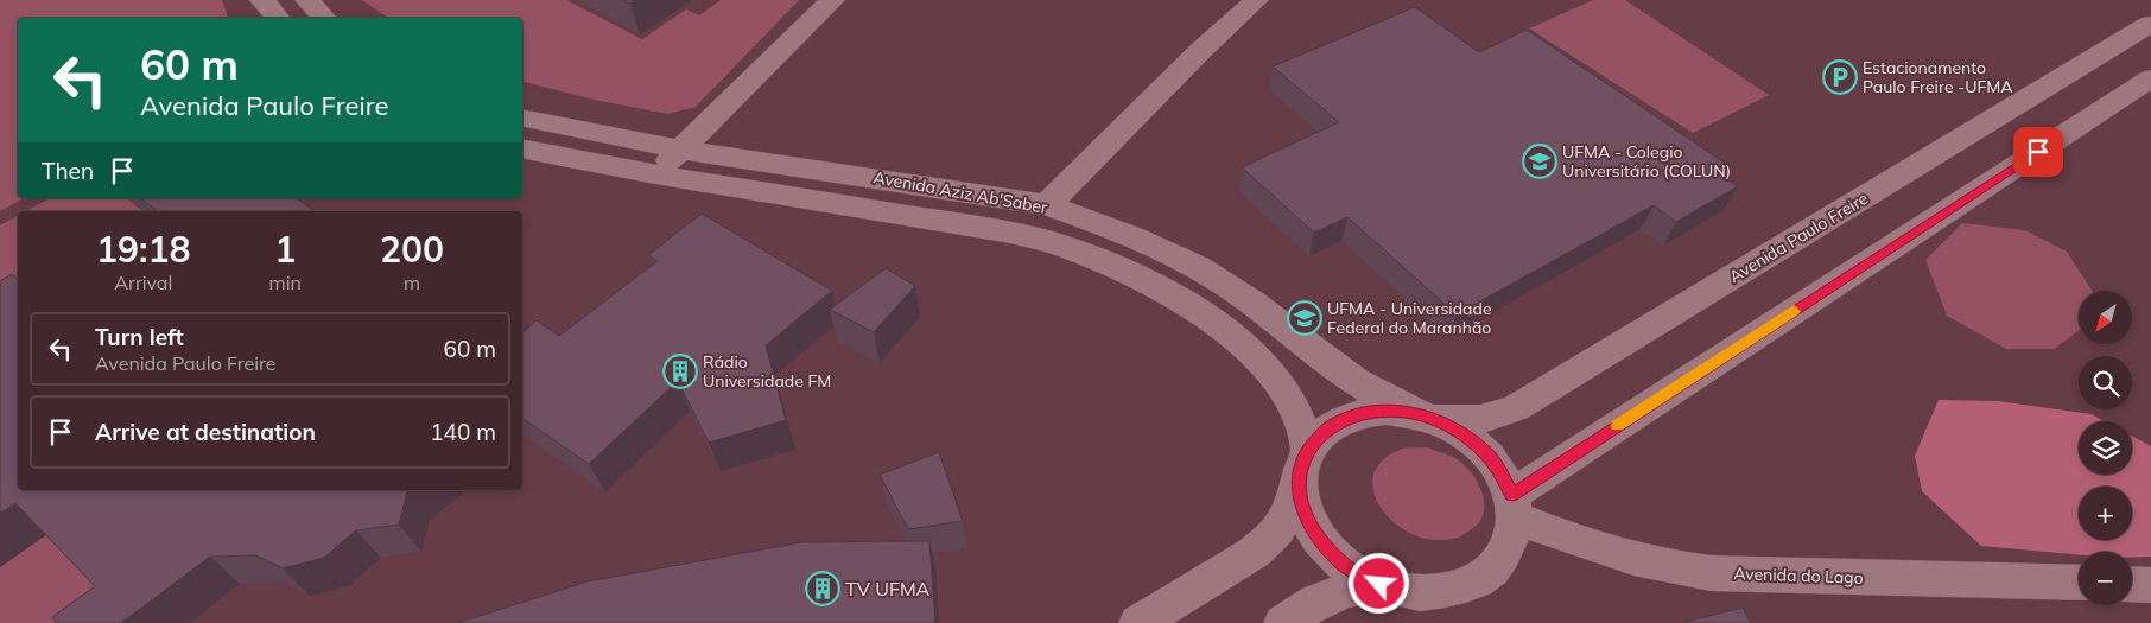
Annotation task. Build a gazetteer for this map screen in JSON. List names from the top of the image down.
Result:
{
  "streets": {
    "street": ["Avenida Aziz Ab'Saber", "Avenida Paulo Freire", "Avenida do Lago"]
  },
  "crossings": [
    ["Avenida Aziz Ab'Saber", "Avenida Paulo Freire"],
    ["Avenida Aziz Ab'Saber", "Avenida do Lago"],
    ["Avenida Paulo Freire", "Avenida do Lago"]
  ],
  "places": {
    "parking": ["Estacionamento Paulo Freire -UFMA"],
    "school or university": ["UFMA - Colegio Universitário (COLUN)", "UFMA - Universidade Federal do Maranhão"],
    "building": ["Rádio Universidade FM", "TV UFMA"]
  },
  "north": "bottom left",
  "page": {
    "turn": ["60 m", "Avenida Paulo Freire"],
    "then": "Then",
    "eta": [
      "19:18",
      "Arrival",
      "1",
      "min",
      "200",
      "m"
    ],
    "map_buttons": ["+", "−"],
    "list": [
      {
        "name": "Turn left",
        "note": "Avenida Paulo Freire",
        "value": "60 m"
      },
      {
        "name": "Arrive at destination",
        "value": "140 m"
      }
    ]
  }
}
